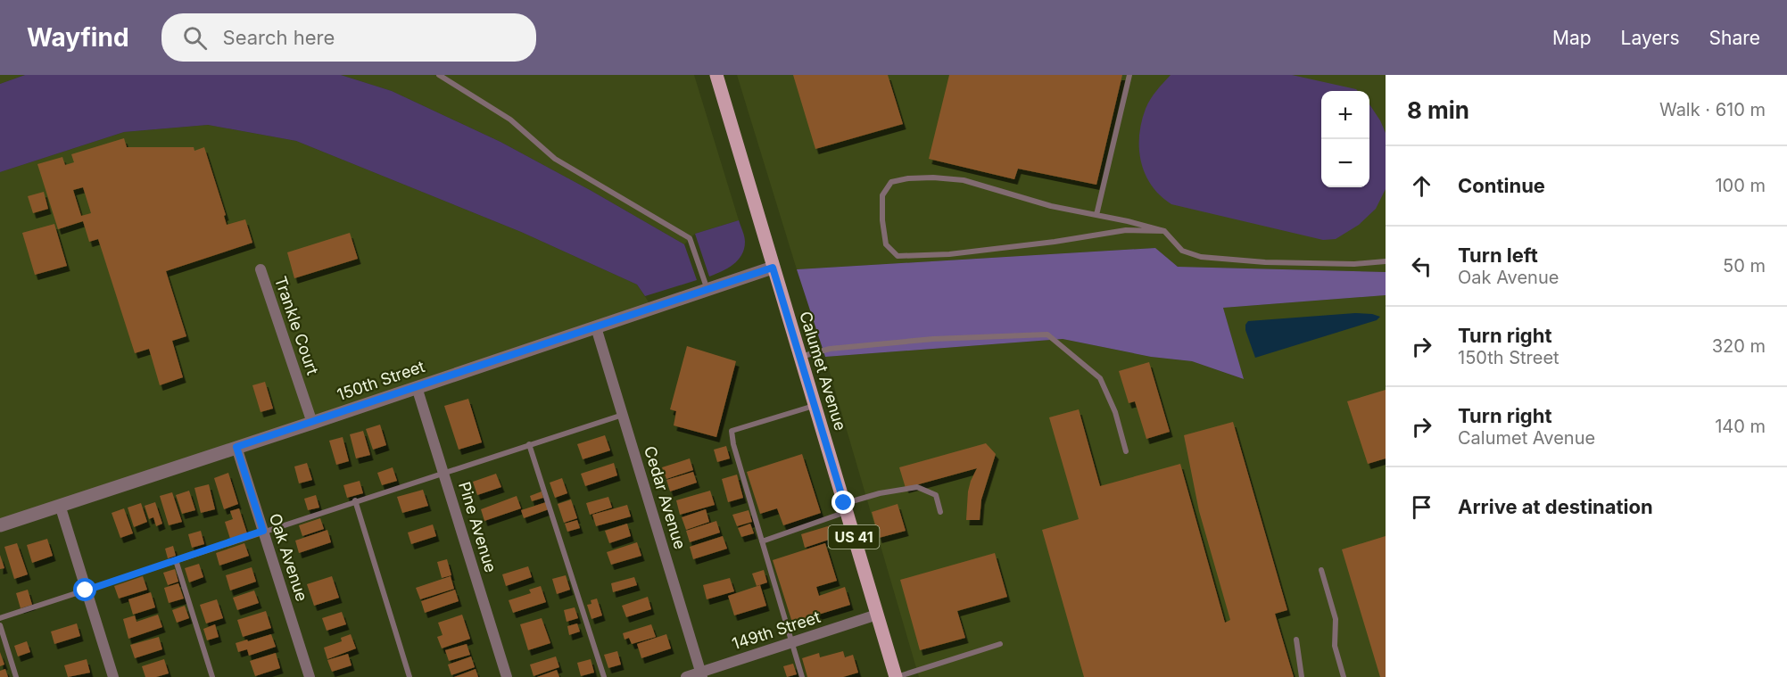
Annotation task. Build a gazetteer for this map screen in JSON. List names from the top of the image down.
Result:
{
  "streets": {
    "main road": ["Calumet Avenue", "US 41"],
    "street": [
      "Trankle Court",
      "150th Street",
      "Cedar Avenue",
      "Pine Avenue",
      "Oak Avenue",
      "149th Street"
    ]
  },
  "crossings": [
    ["Trankle Court", "150th Street"],
    ["Calumet Avenue", "150th Street"],
    ["Calumet Avenue", "149th Street"],
    ["150th Street", "Cedar Avenue"],
    ["150th Street", "Pine Avenue"],
    ["150th Street", "Oak Avenue"],
    ["Cedar Avenue", "149th Street"]
  ],
  "page": {
    "header": "Wayfind",
    "search": "Search here",
    "nav": ["Map", "Layers", "Share"],
    "heading": ["8 min", "Walk · 610 m"],
    "map_buttons": ["+", "−"],
    "list": [
      ["Continue", "100 m"],
      ["Turn left", "Oak Avenue", "50 m"],
      ["Turn right", "150th Street", "320 m"],
      ["Turn right", "Calumet Avenue", "140 m"],
      "Arrive at destination"
    ]
  }
}
